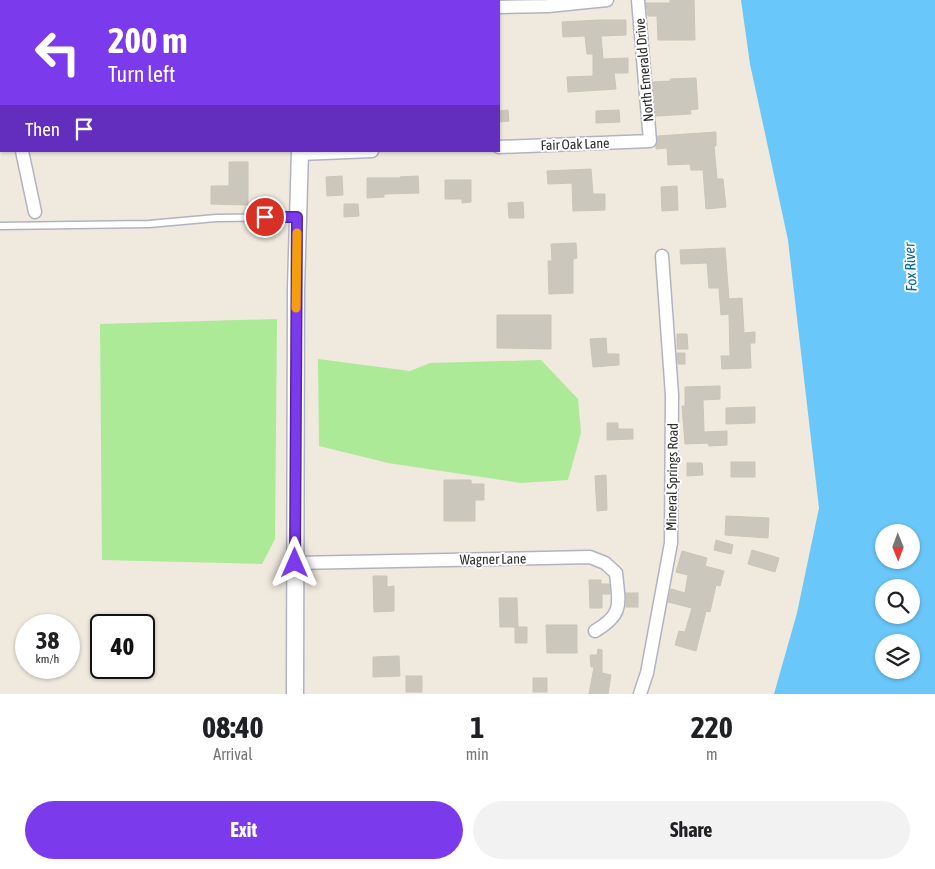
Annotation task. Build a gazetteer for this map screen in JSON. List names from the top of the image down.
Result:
{
  "streets": {
    "street": [
      "North Emerald Drive",
      "Fair Oak Lane",
      "Mineral Springs Road",
      "Wagner Lane"
    ]
  },
  "crossings": [
    ["North Emerald Drive", "Fair Oak Lane"]
  ],
  "water": ["Fox River"],
  "north": "bottom",
  "page": {
    "turn": ["200 m", "Turn left"],
    "then": "Then",
    "speed": "38 km/h",
    "limit": "40",
    "eta": [
      "08:40",
      "Arrival",
      "1",
      "min",
      "220",
      "m"
    ],
    "buttons": ["Exit", "Share"]
  }
}
